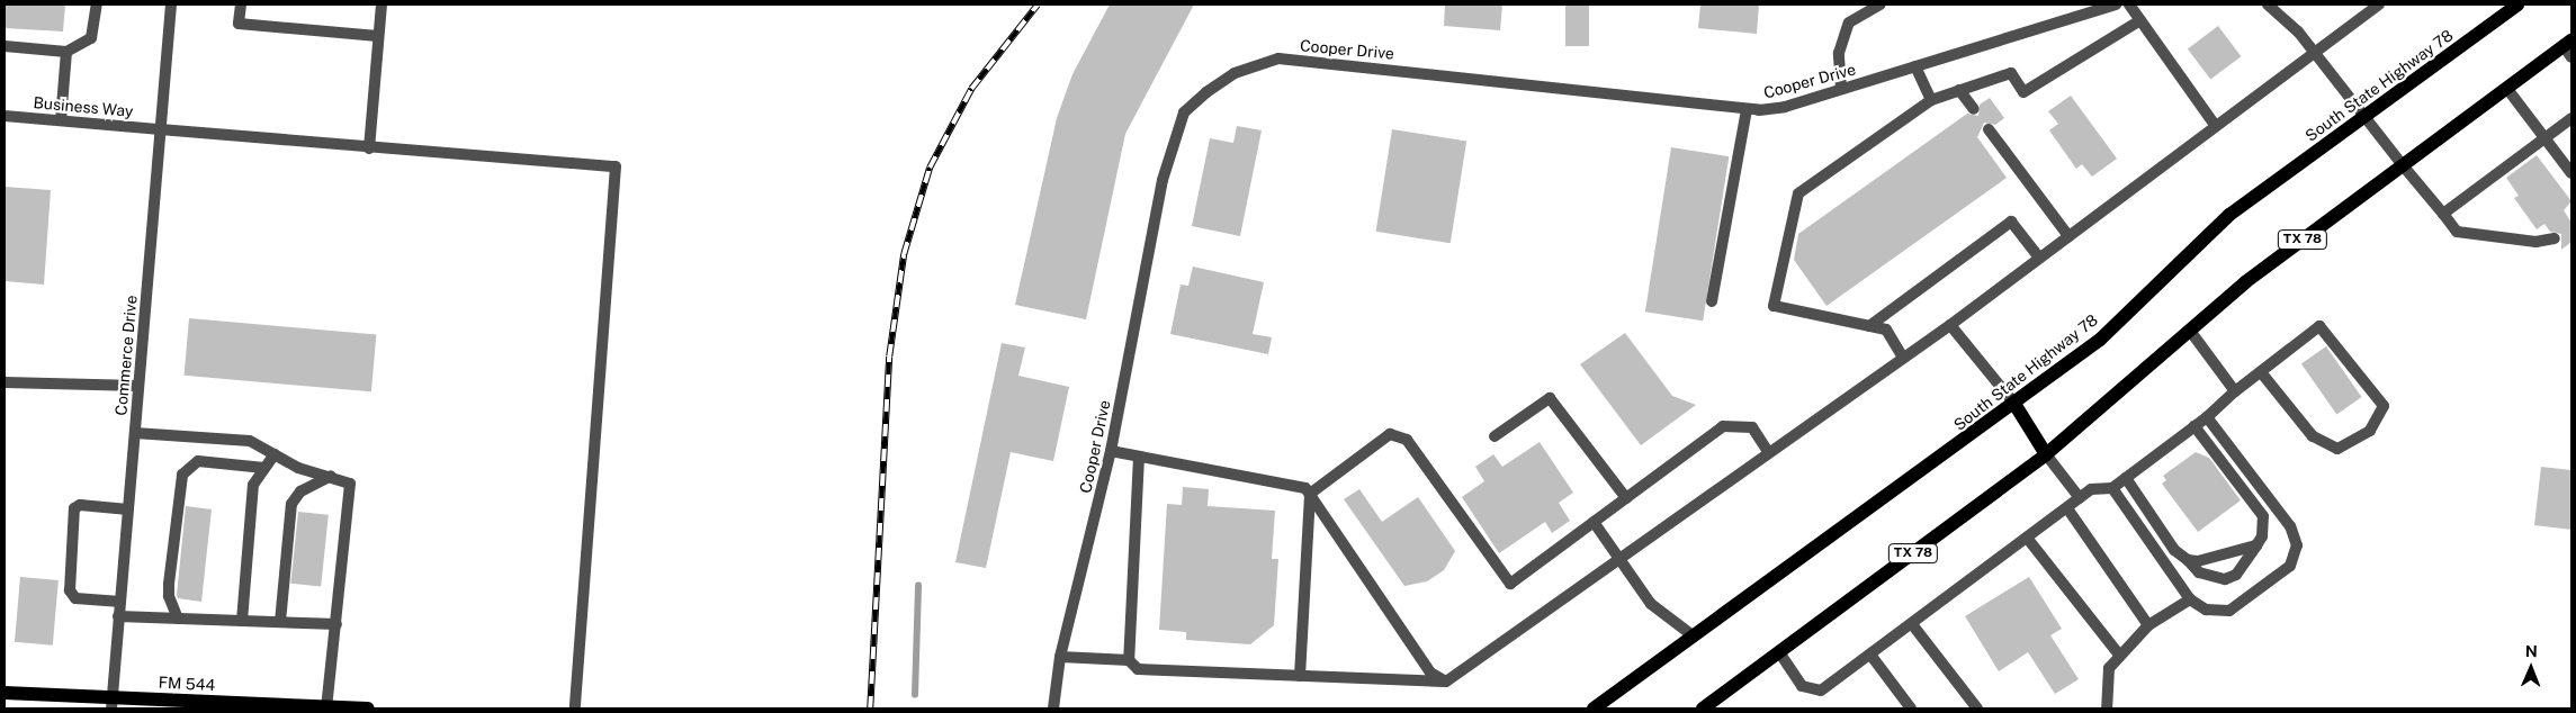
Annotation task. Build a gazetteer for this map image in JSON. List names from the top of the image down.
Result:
{
  "streets": {
    "main road": ["South State Highway 78", "TX 78", "FM 544"],
    "street": ["Cooper Drive", "Business Way", "Commerce Drive"]
  },
  "crossings": [
    ["Business Way", "Commerce Drive"],
    ["Commerce Drive", "FM 544"]
  ],
  "north": "top"
}
